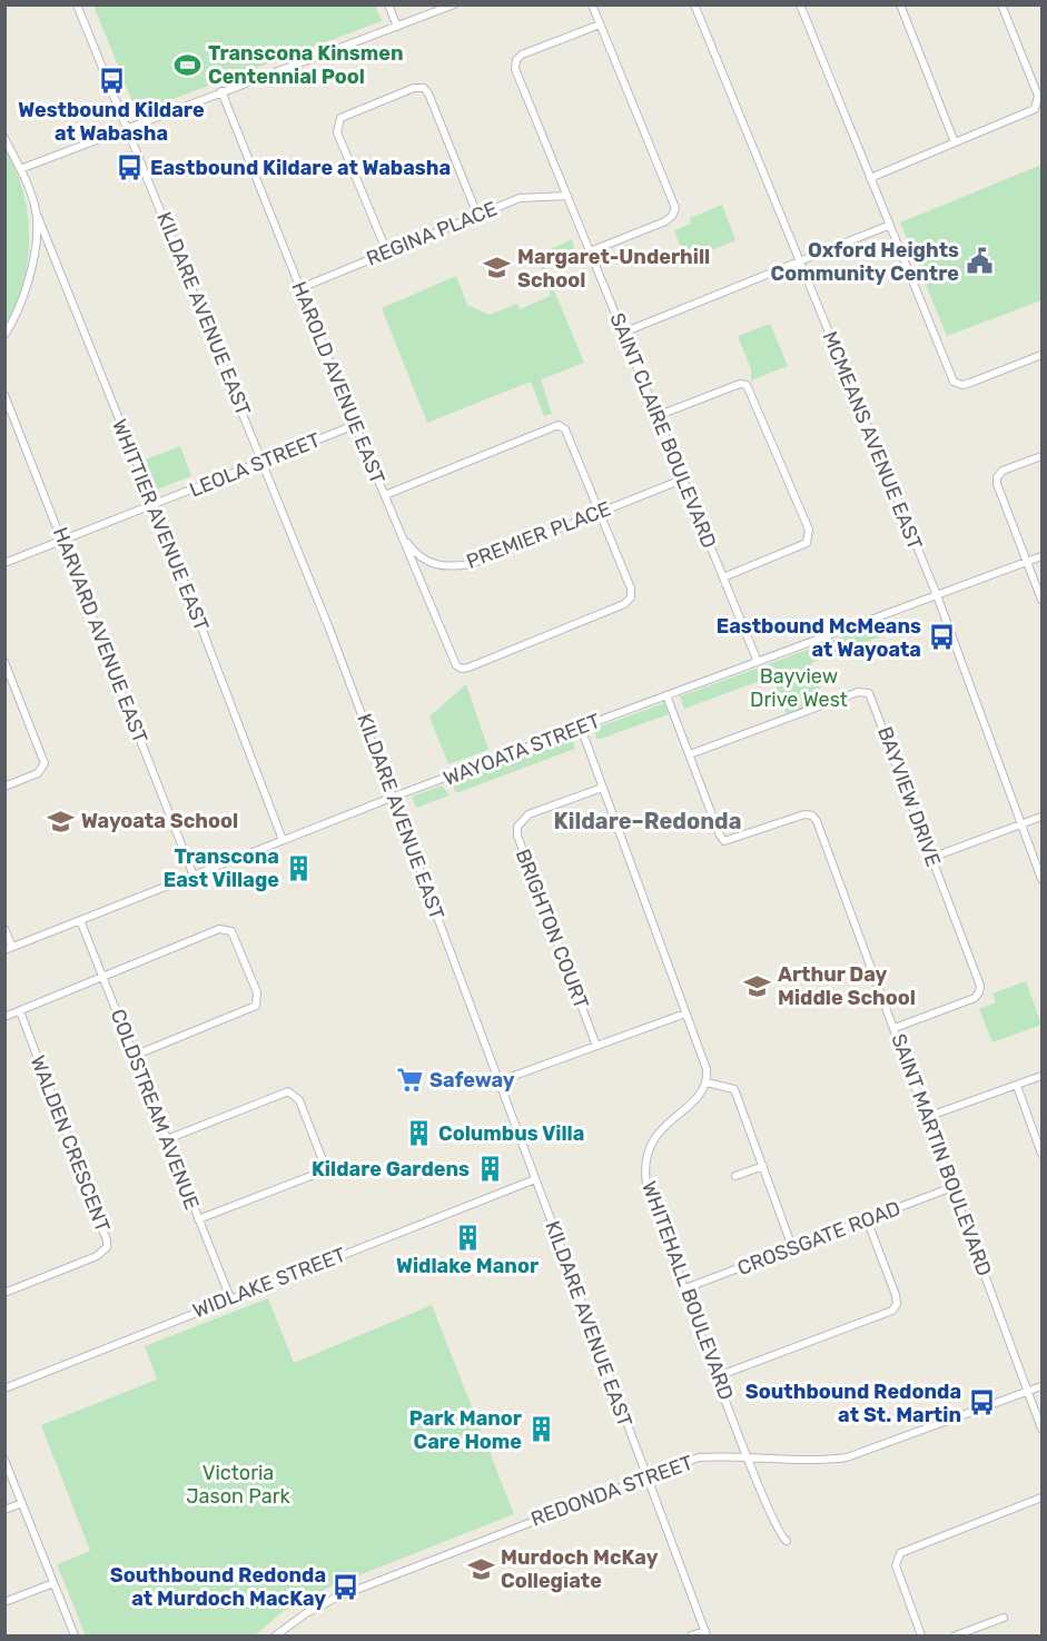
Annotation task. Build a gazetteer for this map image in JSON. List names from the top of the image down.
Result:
{
  "streets": {
    "street": [
      "REGINA PLACE",
      "KILDARE AVENUE EAST",
      "HAROLD AVENUE EAST",
      "SAINT CLAIRE BOULEVARD",
      "MCMEANS AVENUE EAST",
      "LEOLA STREET",
      "WHITTIER AVENUE EAST",
      "PREMIER PLACE",
      "HARVARD AVENUE EAST",
      "WAYOATA STREET",
      "BAYVIEW DRIVE",
      "BRIGHTON COURT",
      "COLDSTREAM AVENUE",
      "WALDEN CRESCENT",
      "SAINT MARTIN BOULEVARD",
      "CROSSGATE ROAD",
      "WIDLAKE STREET",
      "WHITEHALL BOULEVARD",
      "REDONDA STREET"
    ]
  },
  "crossings": [
    ["REGINA PLACE", "HAROLD AVENUE EAST"],
    ["REGINA PLACE", "SAINT CLAIRE BOULEVARD"],
    ["KILDARE AVENUE EAST", "LEOLA STREET"],
    ["KILDARE AVENUE EAST", "WAYOATA STREET"],
    ["KILDARE AVENUE EAST", "WIDLAKE STREET"],
    ["KILDARE AVENUE EAST", "REDONDA STREET"],
    ["HAROLD AVENUE EAST", "LEOLA STREET"],
    ["HAROLD AVENUE EAST", "PREMIER PLACE"],
    ["SAINT CLAIRE BOULEVARD", "PREMIER PLACE"],
    ["SAINT CLAIRE BOULEVARD", "WAYOATA STREET"],
    ["MCMEANS AVENUE EAST", "WAYOATA STREET"],
    ["LEOLA STREET", "WHITTIER AVENUE EAST"],
    ["LEOLA STREET", "HARVARD AVENUE EAST"],
    ["WHITTIER AVENUE EAST", "WAYOATA STREET"],
    ["HARVARD AVENUE EAST", "WAYOATA STREET"],
    ["WAYOATA STREET", "COLDSTREAM AVENUE"],
    ["WAYOATA STREET", "SAINT MARTIN BOULEVARD"],
    ["BAYVIEW DRIVE", "SAINT MARTIN BOULEVARD"],
    ["COLDSTREAM AVENUE", "WIDLAKE STREET"],
    ["SAINT MARTIN BOULEVARD", "CROSSGATE ROAD"],
    ["SAINT MARTIN BOULEVARD", "REDONDA STREET"],
    ["CROSSGATE ROAD", "WHITEHALL BOULEVARD"],
    ["WHITEHALL BOULEVARD", "REDONDA STREET"]
  ],
  "districts": ["Kildare–Redonda"],
  "parks": ["Bayview Drive West", "Victoria Jason Park"],
  "places": {
    "sports": ["Transcona Kinsmen Centennial Pool"],
    "bus stop": [
      "Westbound Kildare at Wabasha",
      "Eastbound Kildare at Wabasha",
      "Eastbound McMeans at Wayoata",
      "Southbound Redonda at St. Martin",
      "Southbound Redonda at Murdoch MacKay"
    ],
    "public building": ["Oxford Heights Community Centre"],
    "school or university": [
      "Margaret-Underhill School",
      "Wayoata School",
      "Arthur Day Middle School",
      "Murdoch McKay Collegiate"
    ],
    "building": [
      "Transcona East Village",
      "Columbus Villa",
      "Kildare Gardens",
      "Widlake Manor",
      "Park Manor Care Home"
    ],
    "supermarket": ["Safeway"]
  }
}
